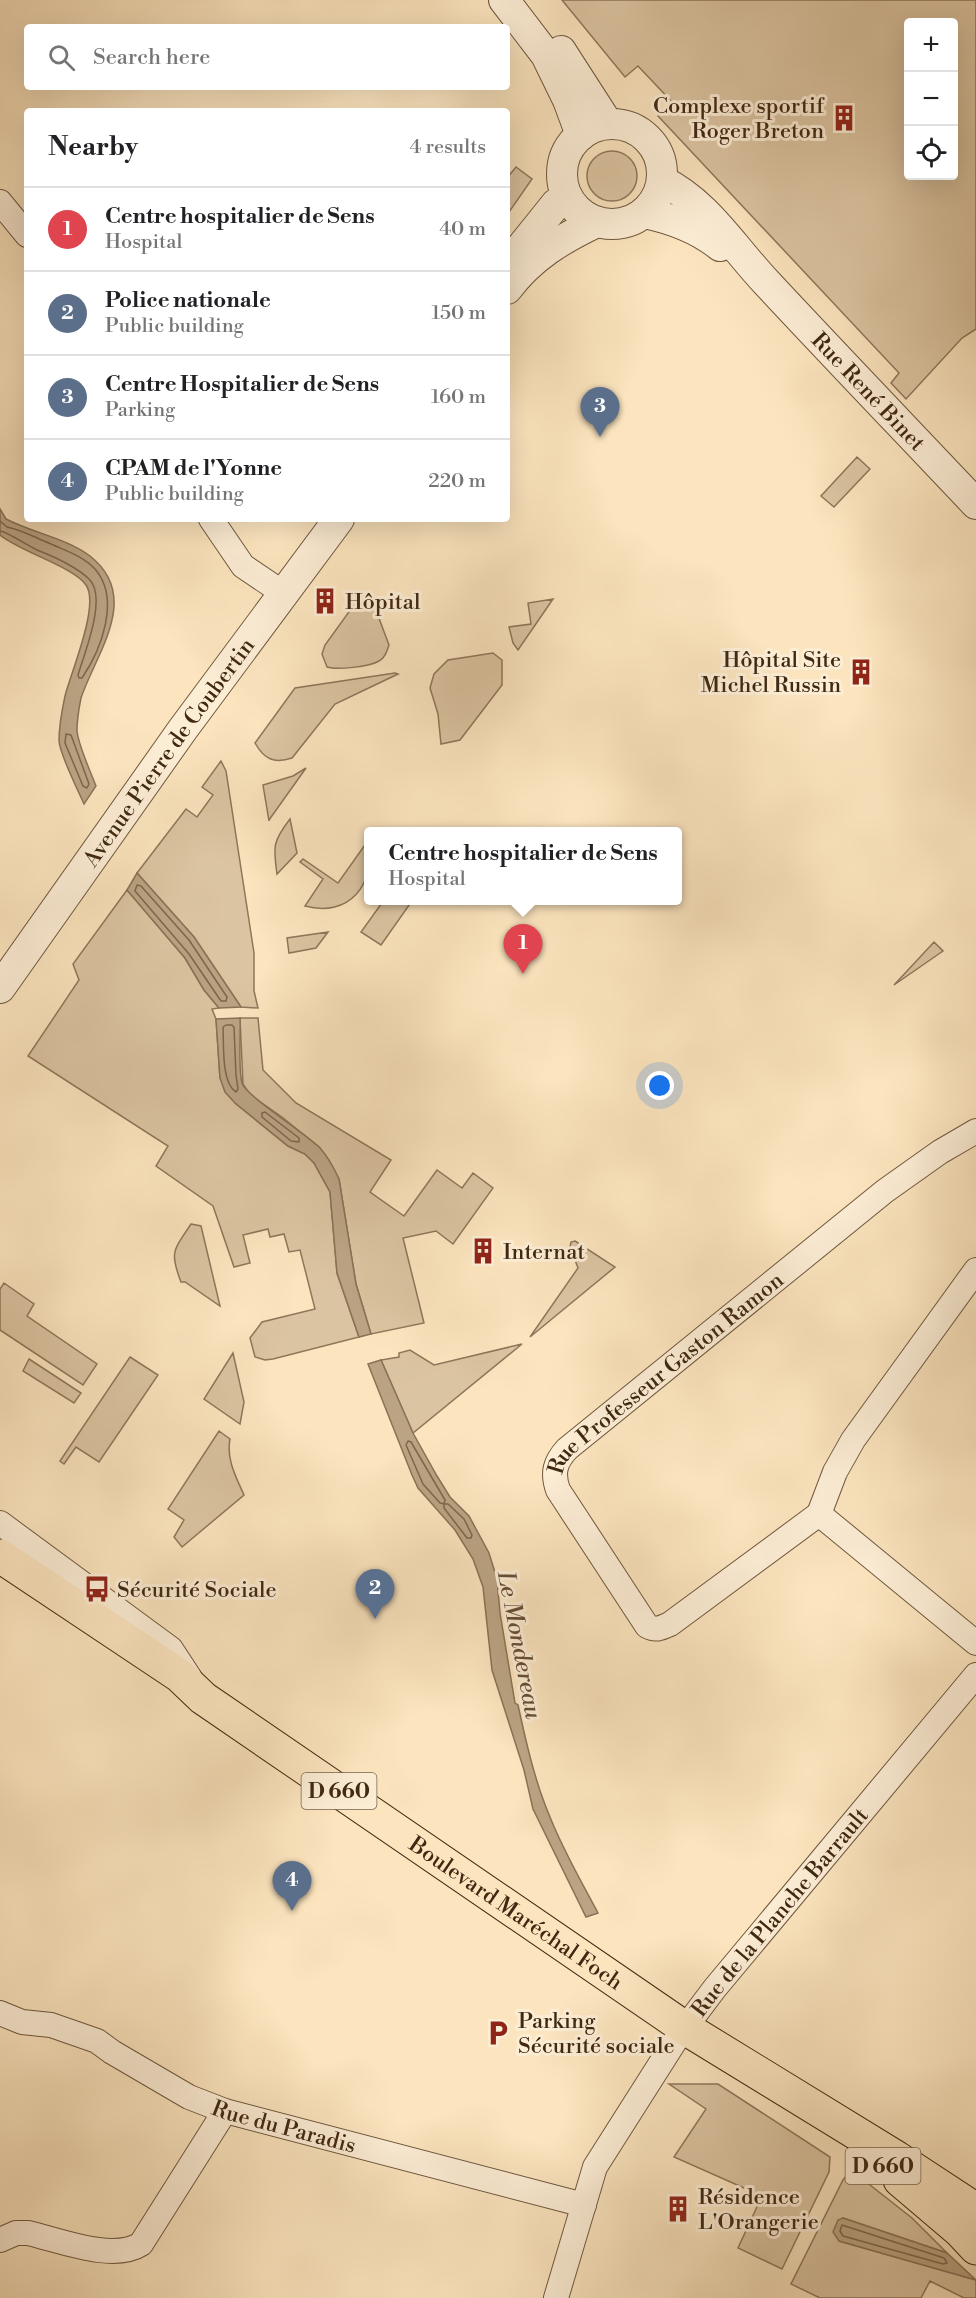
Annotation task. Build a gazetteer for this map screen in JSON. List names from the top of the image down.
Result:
{
  "streets": {
    "main road": ["D 660", "Boulevard Maréchal Foch"],
    "street": [
      "Rue René Binet",
      "Avenue Pierre de Coubertin",
      "Rue Professeur Gaston Ramon",
      "Rue de la Planche Barrault",
      "Rue du Paradis"
    ]
  },
  "crossings": [
    ["D 660", "Boulevard Maréchal Foch"],
    ["Rue de la Planche Barrault", "Boulevard Maréchal Foch"],
    ["Rue de la Planche Barrault", "Rue du Paradis"]
  ],
  "water": ["Le Mondereau"],
  "places": {
    "building": [
      "Complexe sportif Roger Breton",
      "Hôpital",
      "Hôpital Site Michel Russin",
      "Internat",
      "Résidence L'Orangerie"
    ],
    "bus stop": ["Sécurité Sociale"],
    "parking": ["Parking Sécurité sociale"]
  },
  "page": {
    "map_buttons": ["+", "−"],
    "search": "Search here",
    "heading": ["Nearby", "4 results"],
    "list": [
      {
        "mark": "1",
        "name": "Centre hospitalier de Sens",
        "note": "Hospital",
        "value": "40 m"
      },
      {
        "mark": "2",
        "name": "Police nationale",
        "note": "Public building",
        "value": "150 m"
      },
      {
        "mark": "3",
        "name": "Centre Hospitalier de Sens",
        "note": "Parking",
        "value": "160 m"
      },
      {
        "mark": "4",
        "name": "CPAM de l'Yonne",
        "note": "Public building",
        "value": "220 m"
      }
    ],
    "pins": [
      "3",
      "1",
      "2",
      "4"
    ],
    "popup": ["Centre hospitalier de Sens", "Hospital"]
  }
}
